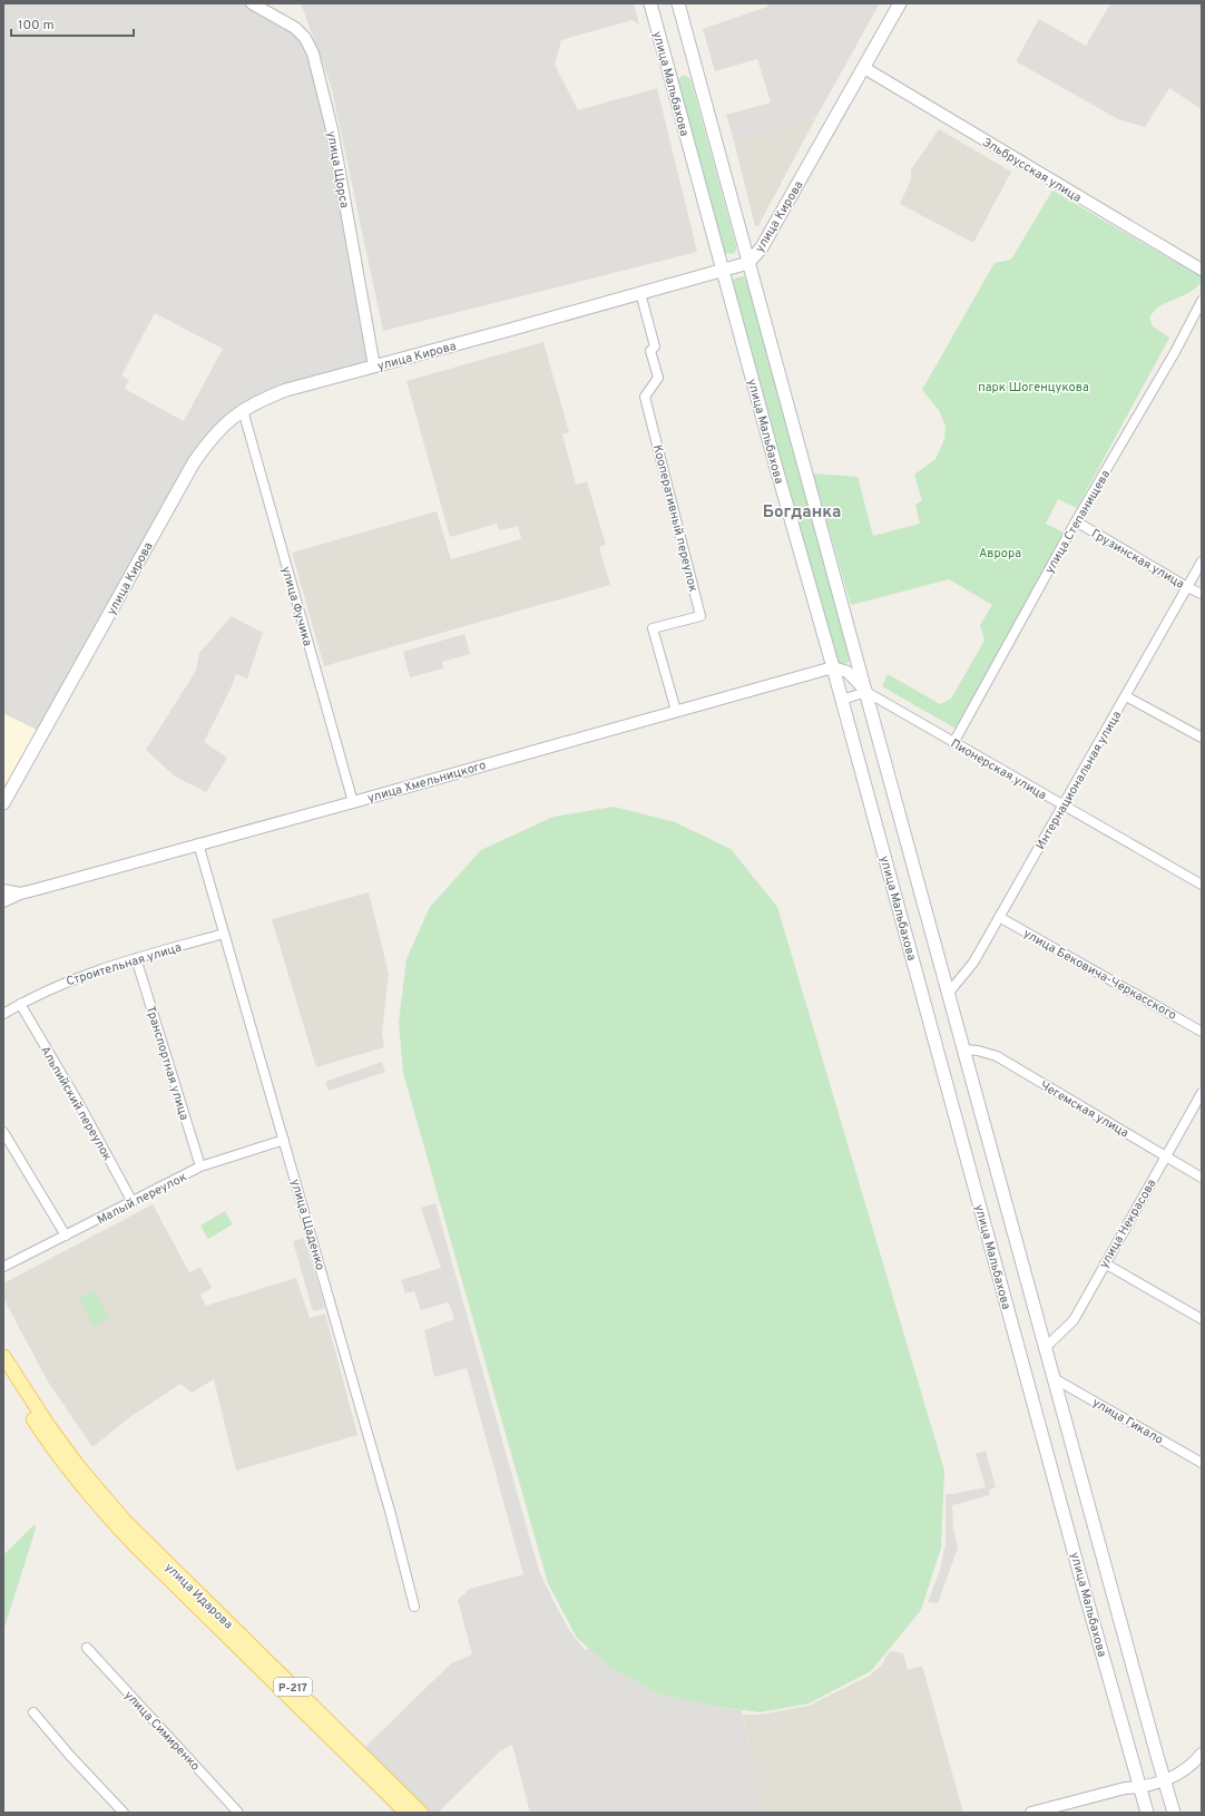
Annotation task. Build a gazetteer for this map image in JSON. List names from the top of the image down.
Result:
{
  "streets": {
    "main road": [
      "улица Мальбахова",
      "улица Кирова",
      "улица Идарова",
      "Р-217"
    ],
    "street": [
      "улица Щорса",
      "Эльбрусская улица",
      "Кооперативный переулок",
      "улица Степанищева",
      "Грузинская улица",
      "улица Фучика",
      "Пионерская улица",
      "Интернациональная улица",
      "улица Хмельницкого",
      "Строительная улица",
      "улица Бековича-Черкасского",
      "Транспортная улица",
      "Альпийский переулок",
      "Чегемская улица",
      "Малый переулок",
      "улица Некрасова",
      "улица Щаденко",
      "улица Гикало",
      "улица Симиренко"
    ]
  },
  "crossings": [
    ["улица Мальбахова", "улица Кирова"],
    ["улица Мальбахова", "Пионерская улица"],
    ["улица Мальбахова", "Интернациональная улица"],
    ["улица Мальбахова", "улица Хмельницкого"],
    ["улица Мальбахова", "Чегемская улица"],
    ["улица Мальбахова", "улица Некрасова"],
    ["улица Мальбахова", "улица Гикало"],
    ["улица Щорса", "улица Кирова"],
    ["Эльбрусская улица", "улица Кирова"],
    ["улица Кирова", "Кооперативный переулок"],
    ["улица Кирова", "улица Фучика"],
    ["Кооперативный переулок", "улица Хмельницкого"],
    ["улица Степанищева", "Грузинская улица"],
    ["улица Степанищева", "Пионерская улица"],
    ["Грузинская улица", "Интернациональная улица"],
    ["улица Фучика", "улица Хмельницкого"],
    ["Пионерская улица", "Интернациональная улица"],
    ["Интернациональная улица", "улица Бековича-Черкасского"],
    ["улица Хмельницкого", "улица Щаденко"],
    ["Строительная улица", "Транспортная улица"],
    ["Строительная улица", "Альпийский переулок"],
    ["Строительная улица", "улица Щаденко"],
    ["Транспортная улица", "Малый переулок"],
    ["Альпийский переулок", "Малый переулок"],
    ["Чегемская улица", "улица Некрасова"],
    ["Малый переулок", "улица Щаденко"]
  ],
  "districts": ["Богданка"],
  "parks": ["парк Шогенцукова", "Аврора"],
  "scale_bar": "100 m"
}
